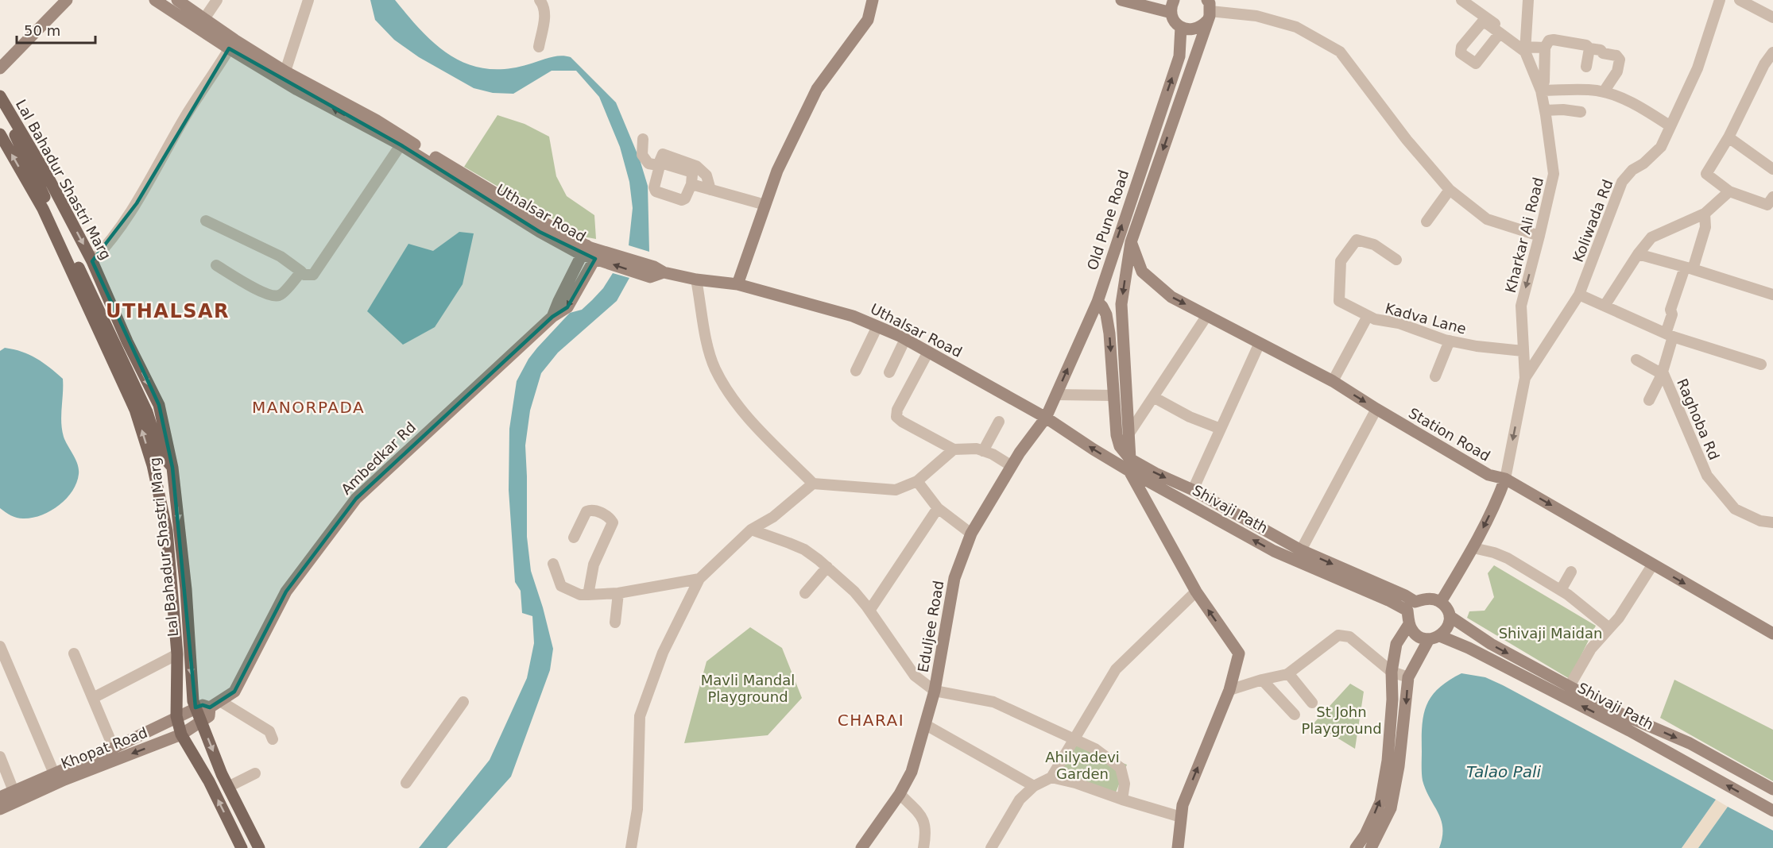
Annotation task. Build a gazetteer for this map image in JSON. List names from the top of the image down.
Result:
{
  "streets": {
    "main road": [
      "Lal Bahadur Shastri Marg",
      "Uthalsar Road",
      "Old Pune Road",
      "Station Road",
      "Ambedkar Rd",
      "Shivaji Path",
      "Eduljee Road",
      "Khopat Road"
    ],
    "street": [
      "Koliwada Rd",
      "Kharkar Ali Road",
      "Kadva Lane",
      "Raghoba Rd"
    ]
  },
  "crossings": [
    ["Lal Bahadur Shastri Marg", "Khopat Road"],
    ["Uthalsar Road", "Old Pune Road"],
    ["Uthalsar Road", "Ambedkar Rd"],
    ["Uthalsar Road", "Shivaji Path"],
    ["Uthalsar Road", "Eduljee Road"],
    ["Old Pune Road", "Station Road"],
    ["Old Pune Road", "Shivaji Path"],
    ["Old Pune Road", "Eduljee Road"],
    ["Koliwada Rd", "Kharkar Ali Road"],
    ["Kharkar Ali Road", "Kadva Lane"],
    ["Kharkar Ali Road", "Station Road"],
    ["Kadva Lane", "Station Road"],
    ["Ambedkar Rd", "Khopat Road"],
    ["Shivaji Path", "Eduljee Road"]
  ],
  "one_way": ["Station Road"],
  "districts": ["UTHALSAR", "MANORPADA", "CHARAI"],
  "water": ["Talao Pali"],
  "parks": [
    "Shivaji Maidan",
    "Mavli Mandal Playground",
    "St John Playground",
    "Ahilyadevi Garden"
  ],
  "scale_bar": "50 m"
}
